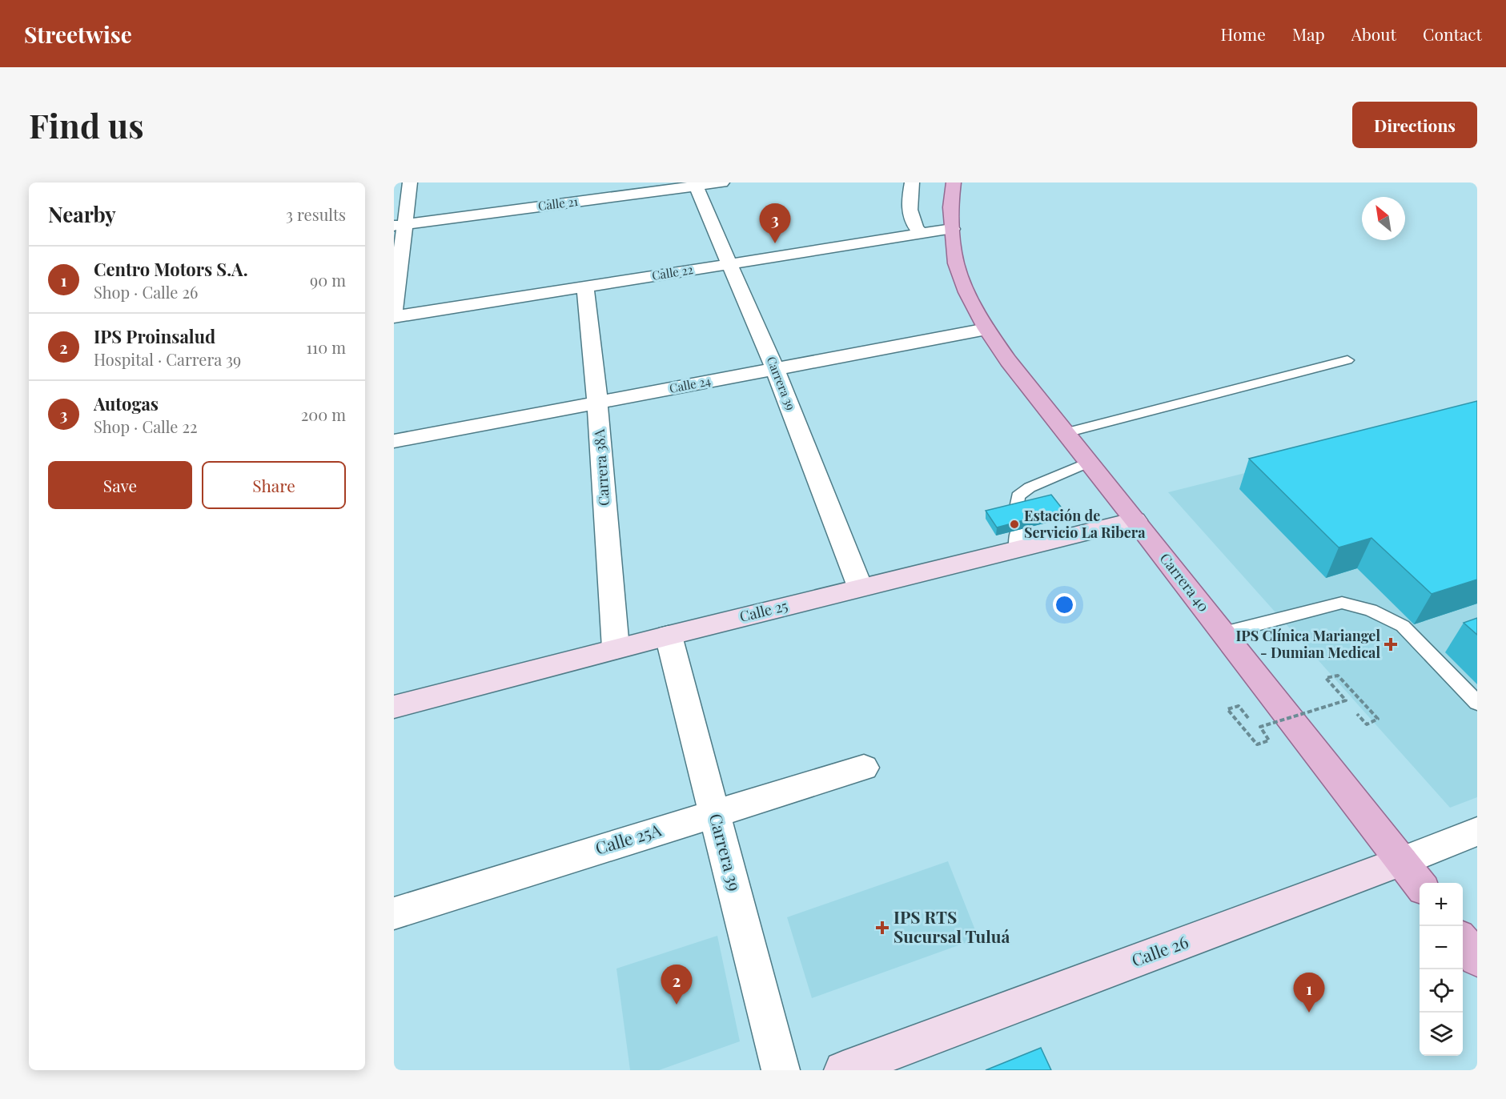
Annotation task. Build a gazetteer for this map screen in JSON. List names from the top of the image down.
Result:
{
  "streets": {
    "main road": ["Carrera 40", "Calle 25", "Calle 26"],
    "street": [
      "Calle 21",
      "Calle 22",
      "Carrera 39",
      "Calle 24",
      "Carrera 38A",
      "Calle 25A"
    ]
  },
  "crossings": [
    ["Calle 21", "Carrera 39"],
    ["Calle 22", "Carrera 39"],
    ["Calle 22", "Carrera 38A"],
    ["Calle 22", "Carrera 40"],
    ["Carrera 39", "Calle 24"],
    ["Carrera 39", "Calle 25"],
    ["Carrera 39", "Calle 25A"],
    ["Calle 24", "Carrera 38A"],
    ["Calle 24", "Carrera 40"],
    ["Carrera 38A", "Calle 25"],
    ["Carrera 40", "Calle 25"],
    ["Carrera 40", "Calle 26"]
  ],
  "places": {
    "other": ["Estación de Servicio La Ribera"],
    "health": ["IPS Clínica Mariangel - Dumian Medical", "IPS RTS Sucursal Tuluá"]
  },
  "north": "top left",
  "page": {
    "header": "Streetwise",
    "nav": [
      "Home",
      "Map",
      "About",
      "Contact"
    ],
    "buttons": [
      "Directions",
      ["Save", "Share"]
    ],
    "title": "Find us",
    "heading": ["Nearby", "3 results"],
    "pins": ["3", "2", "1"],
    "list": [
      {
        "mark": "1",
        "name": "Centro Motors S.A.",
        "note": "Shop · Calle 26",
        "value": "90 m"
      },
      {
        "mark": "2",
        "name": "IPS Proinsalud",
        "note": "Hospital · Carrera 39",
        "value": "110 m"
      },
      {
        "mark": "3",
        "name": "Autogas",
        "note": "Shop · Calle 22",
        "value": "200 m"
      }
    ],
    "map_buttons": ["+", "−"]
  }
}
